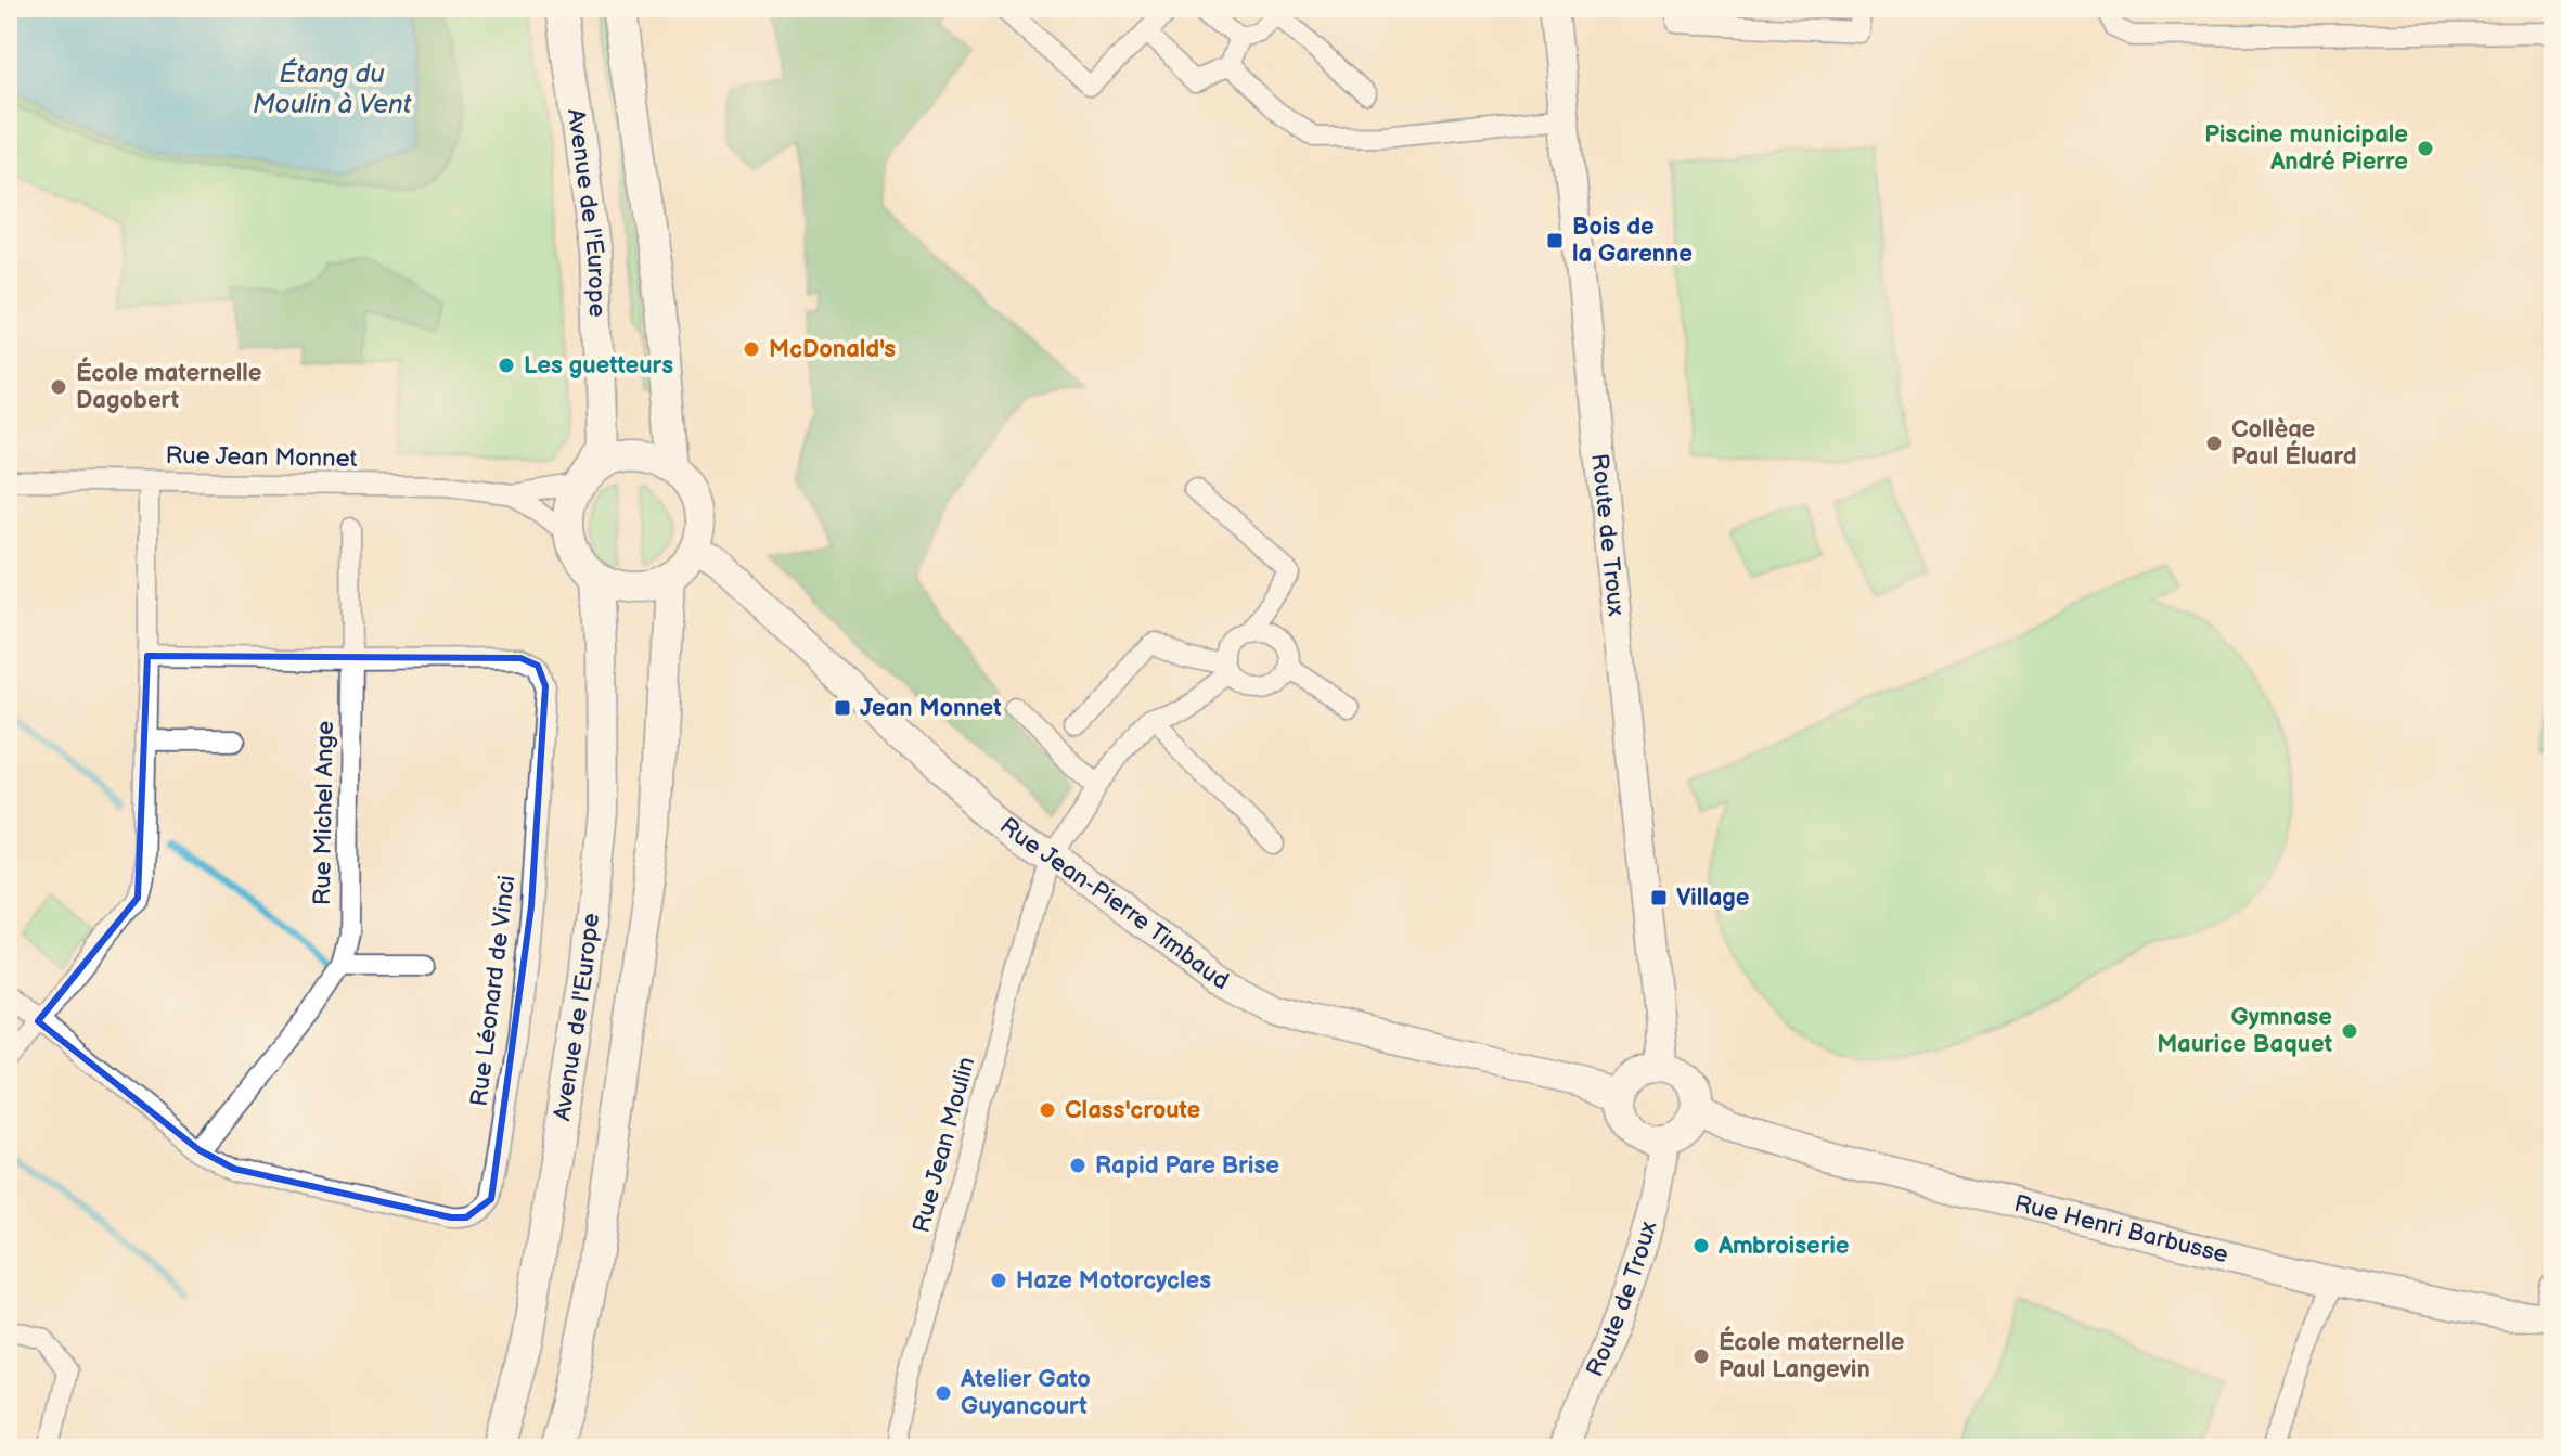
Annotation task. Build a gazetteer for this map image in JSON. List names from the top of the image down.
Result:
{
  "streets": {
    "main road": ["Avenue de l'Europe"],
    "street": [
      "Rue Jean Monnet",
      "Route de Troux",
      "Rue Michel Ange",
      "Rue Jean-Pierre Timbaud",
      "Rue Léonard de Vinci",
      "Rue Jean Moulin",
      "Rue Henri Barbusse"
    ]
  },
  "crossings": [
    ["Avenue de l'Europe", "Rue Jean Monnet"],
    ["Avenue de l'Europe", "Rue Jean-Pierre Timbaud"],
    ["Rue Jean Monnet", "Rue Jean-Pierre Timbaud"],
    ["Route de Troux", "Rue Jean-Pierre Timbaud"],
    ["Route de Troux", "Rue Henri Barbusse"],
    ["Rue Michel Ange", "Rue Léonard de Vinci"],
    ["Rue Jean-Pierre Timbaud", "Rue Jean Moulin"],
    ["Rue Jean-Pierre Timbaud", "Rue Henri Barbusse"]
  ],
  "water": ["Étang du Moulin à Vent"],
  "places": {
    "other": [
      "Piscine municipale André Pierre",
      "McDonald's",
      "Les guetteurs",
      "École maternelle Dagobert",
      "Collège Paul Éluard",
      "Gymnase Maurice Baquet",
      "Class'croute",
      "Rapid Pare Brise",
      "Ambroiserie",
      "Haze Motorcycles",
      "École maternelle Paul Langevin",
      "Atelier Gato Guyancourt"
    ],
    "transit": ["Bois de la Garenne", "Jean Monnet", "Village"]
  }
}
